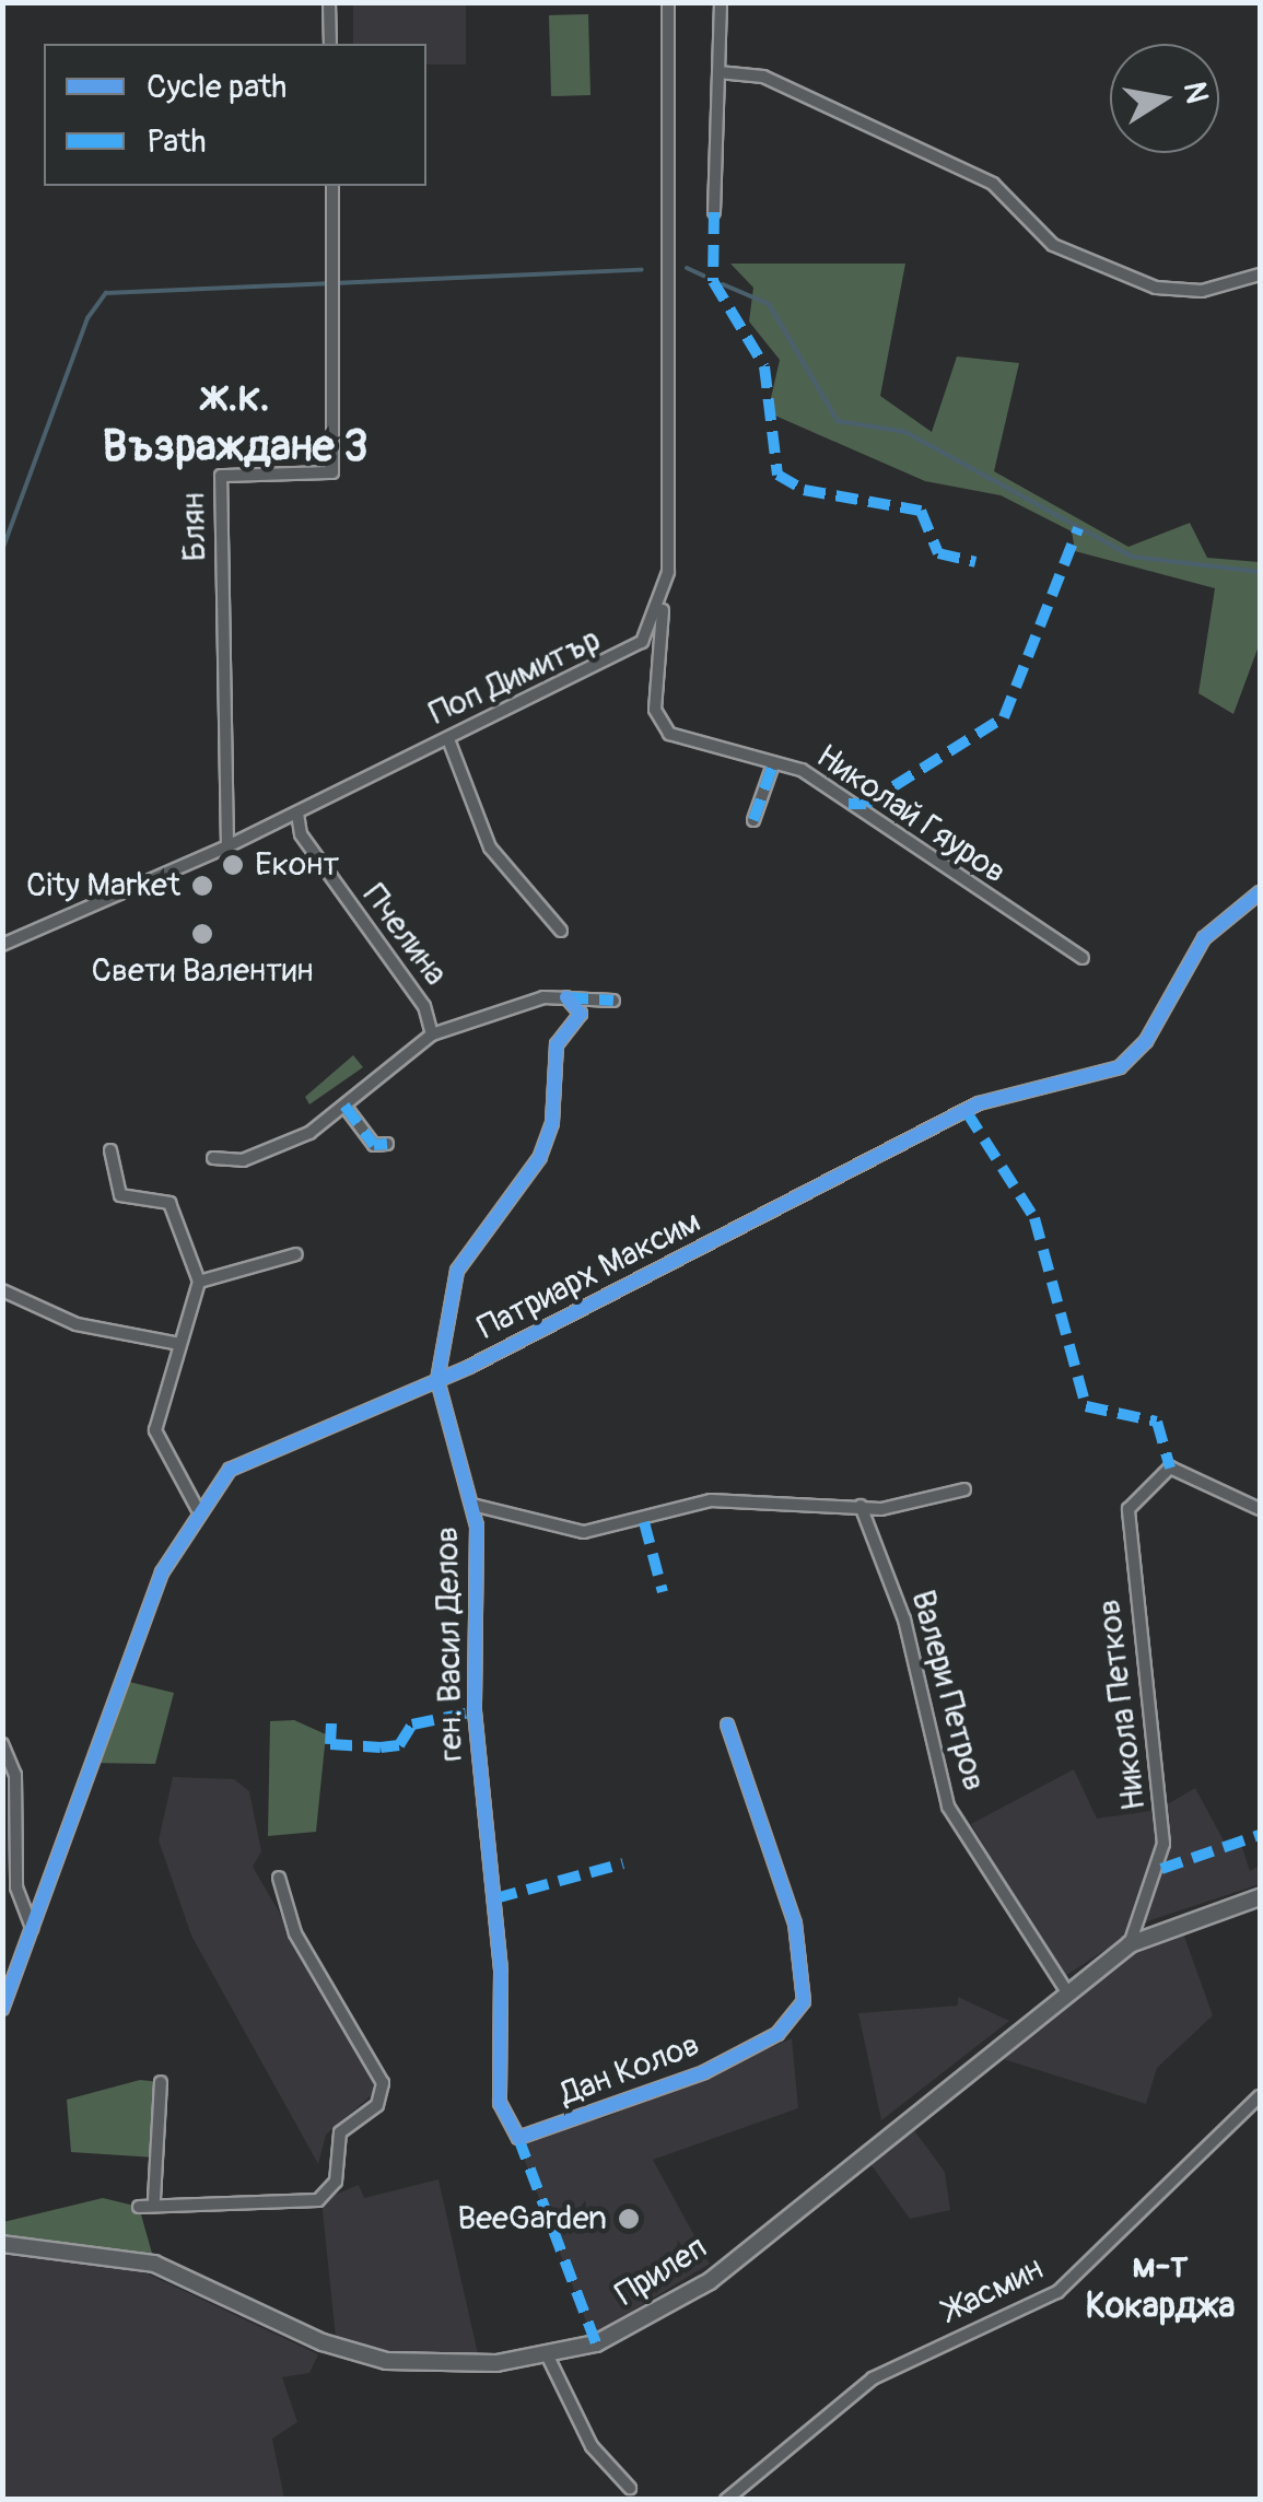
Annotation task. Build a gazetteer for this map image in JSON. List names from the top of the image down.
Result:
{
  "streets": {
    "street": [
      "Блян",
      "Поп Димитър",
      "Николай Гяуров",
      "Пчелина",
      "Патриарх Максим",
      "ген. Васил Делов",
      "Валери Петров",
      "Никола Петков",
      "Дан Колов",
      "Прилеп",
      "Жасмин"
    ]
  },
  "crossings": [
    ["Блян", "Поп Димитър"],
    ["Поп Димитър", "Николай Гяуров"],
    ["Поп Димитър", "Пчелина"],
    ["Патриарх Максим", "ген. Васил Делов"],
    ["ген. Васил Делов", "Дан Колов"],
    ["Валери Петров", "Прилеп"],
    ["Никола Петков", "Прилеп"]
  ],
  "districts": ["ж.к. Възраждане 3", "м-т Кокарджа"],
  "places": [
    "Еконт",
    "City Market",
    "Свети Валентин",
    "BeeGarden"
  ],
  "legend": ["Cycle path", "Path"],
  "north": "right"
}
